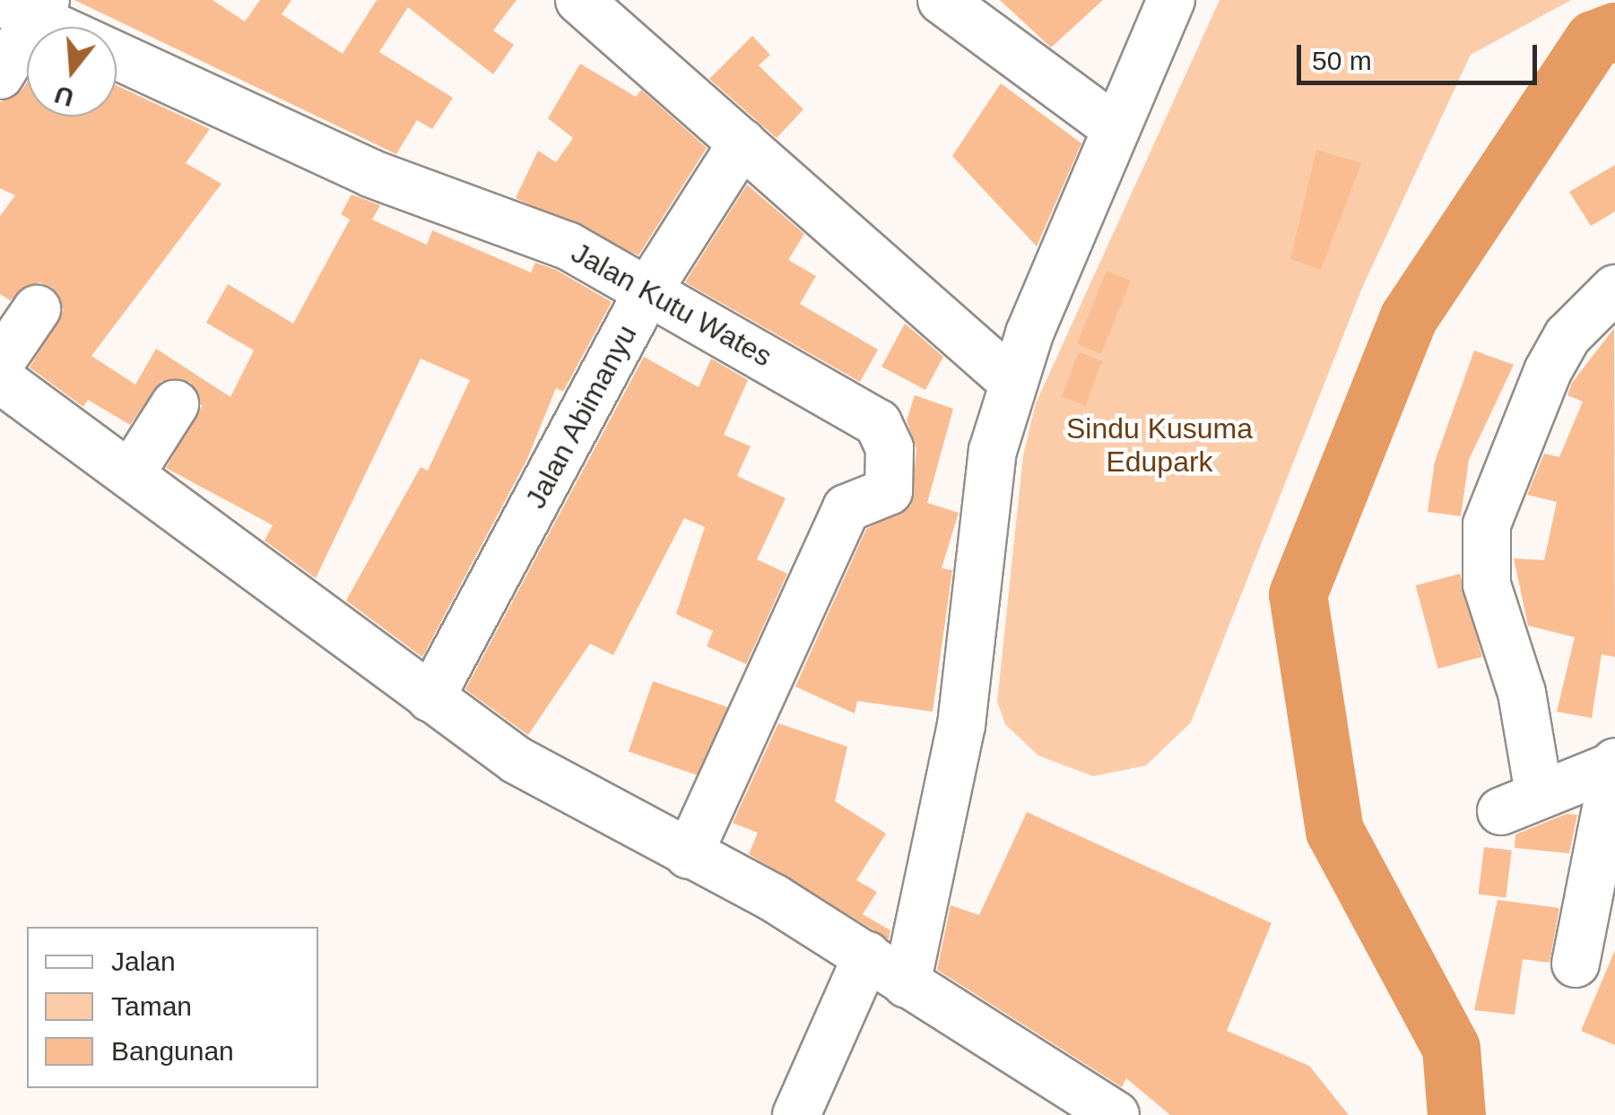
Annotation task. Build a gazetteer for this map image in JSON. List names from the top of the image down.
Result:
{
  "streets": {
    "street": ["Jalan Kutu Wates", "Jalan Abimanyu"]
  },
  "crossings": [
    ["Jalan Kutu Wates", "Jalan Abimanyu"]
  ],
  "parks": ["Sindu Kusuma Edupark"],
  "legend": ["Jalan", "Taman", "Bangunan"],
  "scale_bar": "50 m",
  "north": "bottom"
}
